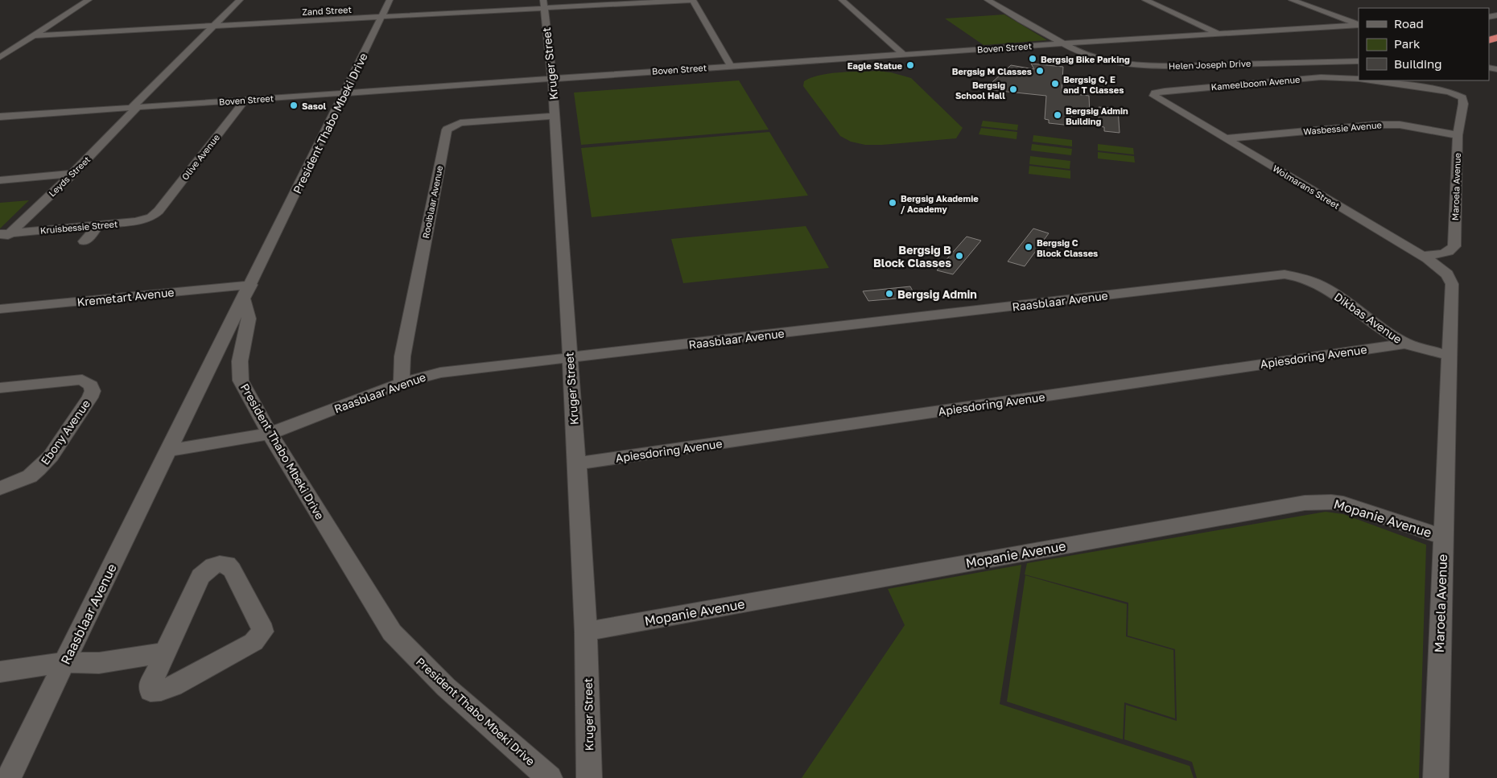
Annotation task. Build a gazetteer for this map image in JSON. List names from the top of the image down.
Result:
{
  "streets": {
    "street": [
      "Zand Street",
      "Boven Street",
      "Kruger Street",
      "Helen Joseph Drive",
      "Kameelboom Avenue",
      "President Thabo Mbeki Drive",
      "Wasbessie Avenue",
      "Olive Avenue",
      "Leyds Street",
      "Wolmarans Street",
      "Maroela Avenue",
      "Rooiblaar Avenue",
      "Kruisbessie Street",
      "Kremetart Avenue",
      "Raasblaar Avenue",
      "Dikbas Avenue",
      "Apiesdoring Avenue",
      "Ebony Avenue",
      "Mopanie Avenue"
    ]
  },
  "crossings": [
    ["Zand Street", "Kruger Street"],
    ["Zand Street", "President Thabo Mbeki Drive"],
    ["Zand Street", "Leyds Street"],
    ["Boven Street", "Kruger Street"],
    ["Boven Street", "Helen Joseph Drive"],
    ["Boven Street", "President Thabo Mbeki Drive"],
    ["Boven Street", "Olive Avenue"],
    ["Boven Street", "Leyds Street"],
    ["Kruger Street", "Rooiblaar Avenue"],
    ["Kruger Street", "Raasblaar Avenue"],
    ["Kruger Street", "Apiesdoring Avenue"],
    ["Kruger Street", "Mopanie Avenue"],
    ["Kameelboom Avenue", "Wolmarans Street"],
    ["President Thabo Mbeki Drive", "Kremetart Avenue"],
    ["President Thabo Mbeki Drive", "Raasblaar Avenue"],
    ["Wasbessie Avenue", "Wolmarans Street"],
    ["Wasbessie Avenue", "Maroela Avenue"],
    ["Olive Avenue", "Kruisbessie Street"],
    ["Leyds Street", "Kruisbessie Street"],
    ["Wolmarans Street", "Maroela Avenue"],
    ["Maroela Avenue", "Dikbas Avenue"],
    ["Maroela Avenue", "Mopanie Avenue"],
    ["Rooiblaar Avenue", "Raasblaar Avenue"],
    ["Kremetart Avenue", "Raasblaar Avenue"],
    ["Raasblaar Avenue", "Dikbas Avenue"],
    ["Dikbas Avenue", "Apiesdoring Avenue"]
  ],
  "places": [
    "Bergsig Bike Parking",
    "Eagle Statue",
    "Bergsig M Classes",
    "Bergsig G, E and T Classes",
    "Bergsig School Hall",
    "Sasol",
    "Bergsig Admin Building",
    "Bergsig Akademie / Academy",
    "Bergsig C Block Classes",
    "Bergsig B Block Classes",
    "Bergsig Admin"
  ],
  "legend": ["Road", "Park", "Building"]
}
